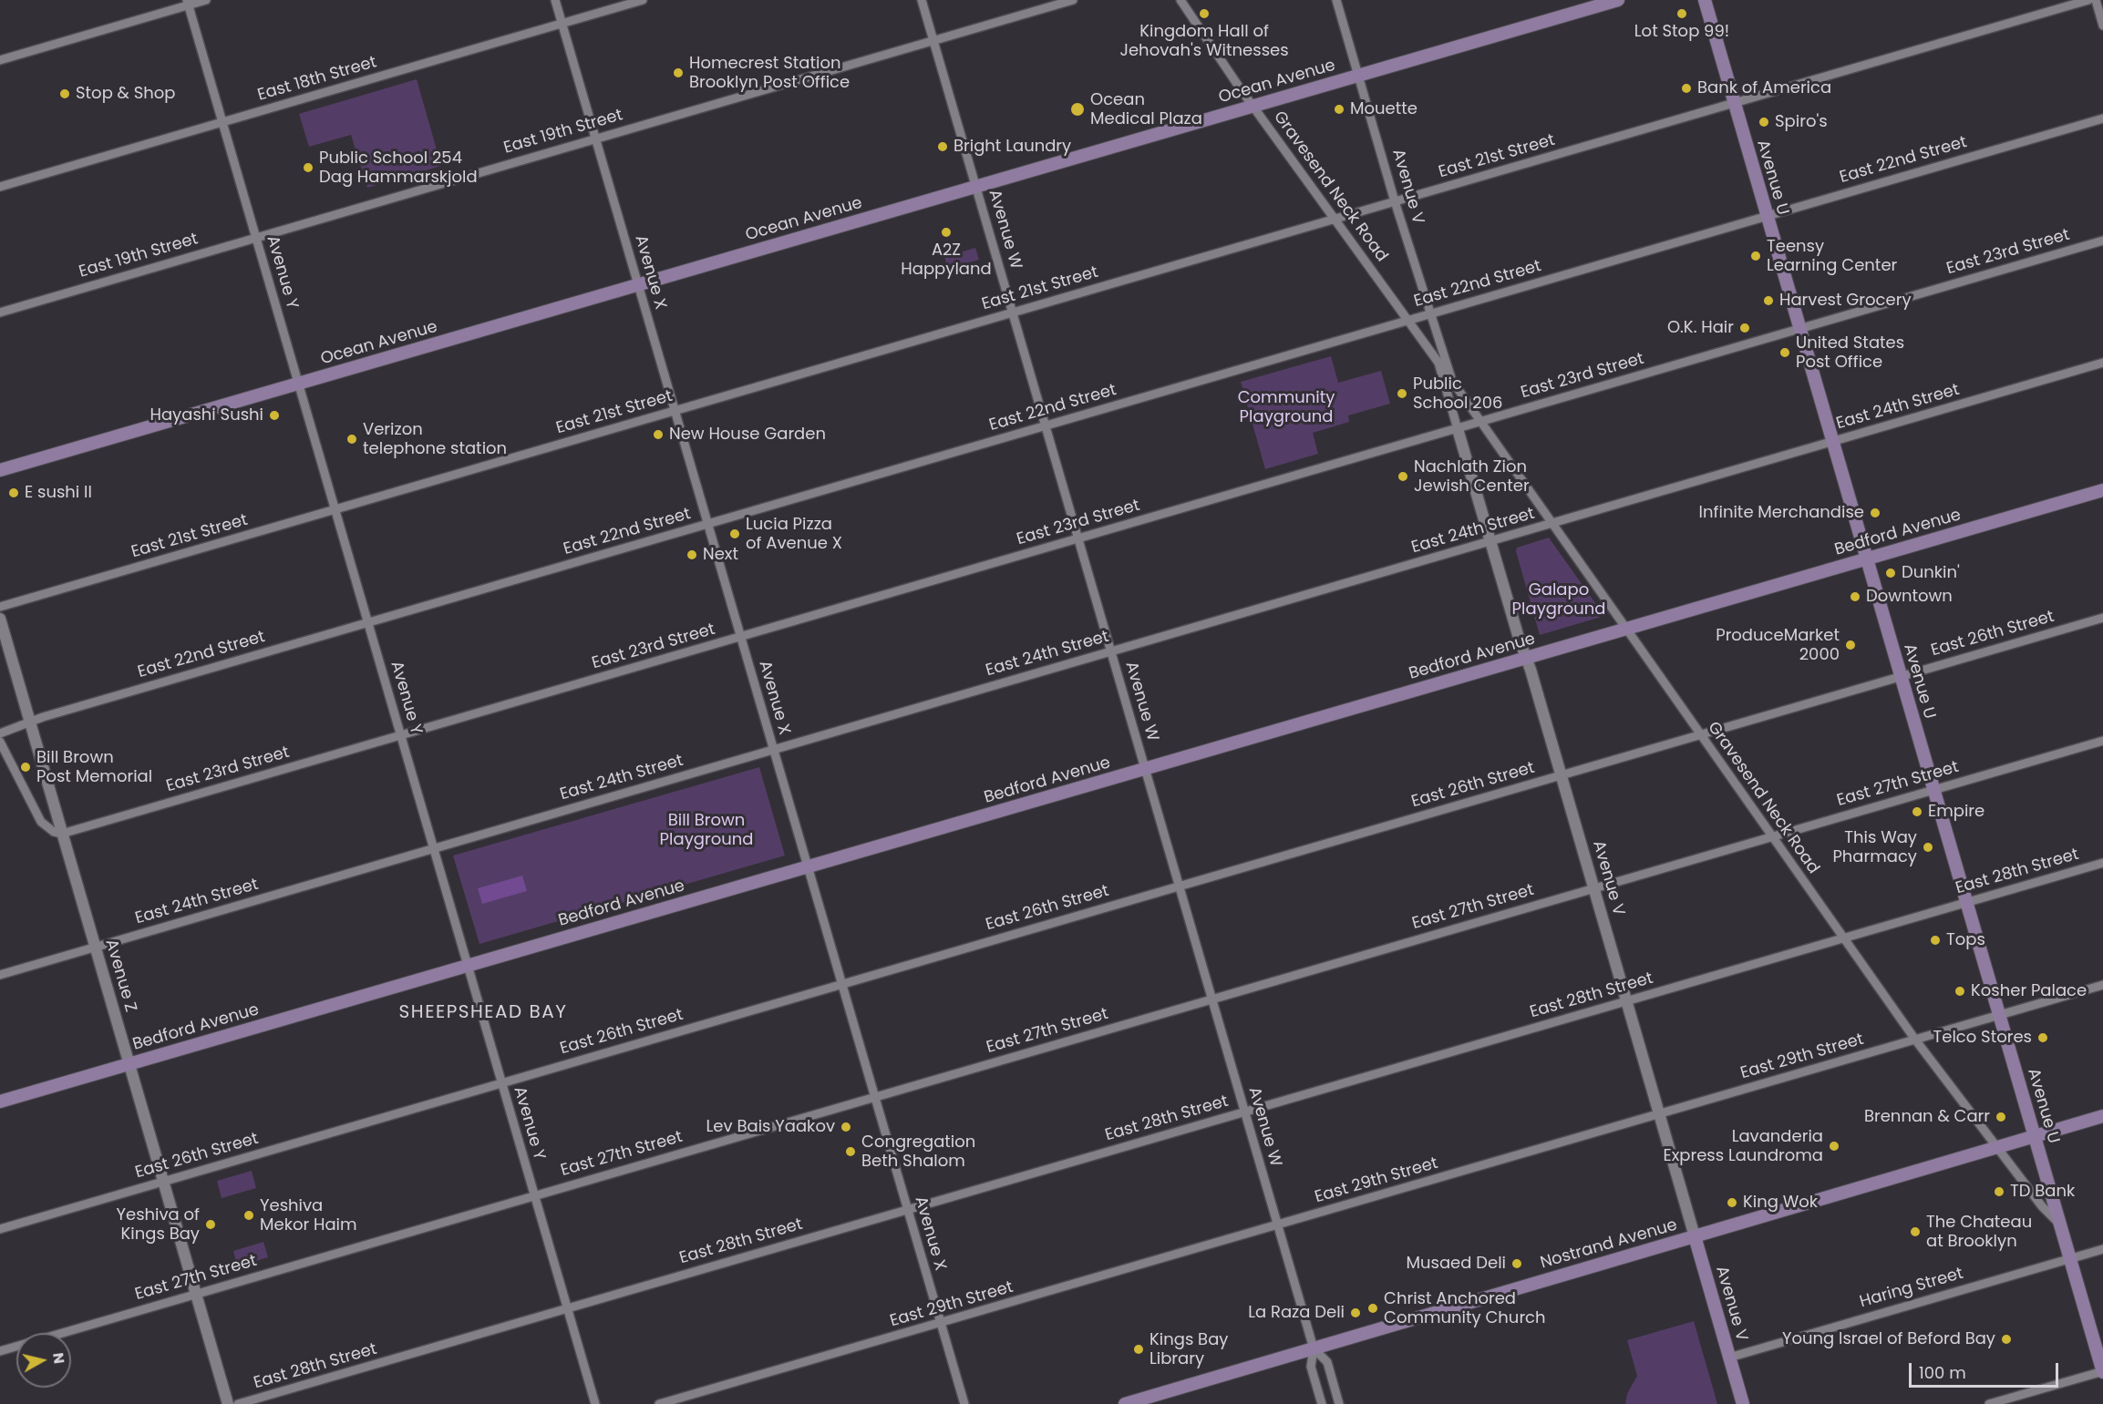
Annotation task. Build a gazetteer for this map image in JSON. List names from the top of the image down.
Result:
{
  "streets": {
    "main road": [
      "Ocean Avenue",
      "Avenue U",
      "Avenue V",
      "Bedford Avenue",
      "Nostrand Avenue"
    ],
    "street": [
      "East 18th Street",
      "East 19th Street",
      "East 21st Street",
      "East 22nd Street",
      "Gravesend Neck Road",
      "Avenue W",
      "East 23rd Street",
      "Avenue Y",
      "Avenue X",
      "East 24th Street",
      "East 26th Street",
      "East 27th Street",
      "East 28th Street",
      "Avenue Z",
      "East 29th Street",
      "Haring Street"
    ]
  },
  "crossings": [
    ["East 18th Street", "Avenue Y"],
    ["East 18th Street", "Avenue X"],
    ["Ocean Avenue", "Gravesend Neck Road"],
    ["Ocean Avenue", "Avenue V"],
    ["Ocean Avenue", "Avenue W"],
    ["Ocean Avenue", "Avenue Y"],
    ["Ocean Avenue", "Avenue X"],
    ["East 19th Street", "Avenue W"],
    ["East 19th Street", "Avenue Y"],
    ["East 19th Street", "Avenue X"],
    ["East 21st Street", "Avenue U"],
    ["East 21st Street", "Gravesend Neck Road"],
    ["East 21st Street", "Avenue V"],
    ["East 21st Street", "Avenue W"],
    ["East 21st Street", "Avenue Y"],
    ["East 21st Street", "Avenue X"],
    ["East 22nd Street", "Avenue U"],
    ["East 22nd Street", "Gravesend Neck Road"],
    ["East 22nd Street", "Avenue V"],
    ["East 22nd Street", "Avenue W"],
    ["East 22nd Street", "Avenue Y"],
    ["East 22nd Street", "Avenue X"],
    ["East 22nd Street", "Avenue Z"],
    ["Avenue U", "Gravesend Neck Road"],
    ["Avenue U", "East 23rd Street"],
    ["Avenue U", "East 24th Street"],
    ["Avenue U", "Bedford Avenue"],
    ["Avenue U", "East 26th Street"],
    ["Avenue U", "East 27th Street"],
    ["Avenue U", "East 28th Street"],
    ["Avenue U", "East 29th Street"],
    ["Avenue U", "Nostrand Avenue"],
    ["Avenue U", "Haring Street"],
    ["Gravesend Neck Road", "Avenue V"],
    ["Gravesend Neck Road", "East 23rd Street"],
    ["Gravesend Neck Road", "East 24th Street"],
    ["Gravesend Neck Road", "Bedford Avenue"],
    ["Gravesend Neck Road", "East 26th Street"],
    ["Gravesend Neck Road", "East 27th Street"],
    ["Gravesend Neck Road", "East 28th Street"],
    ["Gravesend Neck Road", "East 29th Street"],
    ["Gravesend Neck Road", "Nostrand Avenue"],
    ["Avenue V", "East 23rd Street"],
    ["Avenue V", "East 24th Street"],
    ["Avenue V", "Bedford Avenue"],
    ["Avenue V", "East 26th Street"],
    ["Avenue V", "East 27th Street"],
    ["Avenue V", "East 28th Street"],
    ["Avenue V", "East 29th Street"],
    ["Avenue V", "Nostrand Avenue"],
    ["Avenue V", "Haring Street"],
    ["Avenue W", "East 23rd Street"],
    ["Avenue W", "East 24th Street"],
    ["Avenue W", "Bedford Avenue"],
    ["Avenue W", "East 26th Street"],
    ["Avenue W", "East 27th Street"],
    ["Avenue W", "East 28th Street"],
    ["Avenue W", "East 29th Street"],
    ["Avenue W", "Nostrand Avenue"],
    ["East 23rd Street", "Avenue Y"],
    ["East 23rd Street", "Avenue X"],
    ["East 23rd Street", "Avenue Z"],
    ["Avenue Y", "East 24th Street"],
    ["Avenue Y", "Bedford Avenue"],
    ["Avenue Y", "East 26th Street"],
    ["Avenue Y", "East 27th Street"],
    ["Avenue Y", "East 28th Street"],
    ["Avenue X", "East 24th Street"],
    ["Avenue X", "Bedford Avenue"],
    ["Avenue X", "East 26th Street"],
    ["Avenue X", "East 27th Street"],
    ["Avenue X", "East 28th Street"],
    ["Avenue X", "East 29th Street"],
    ["East 24th Street", "Avenue Z"],
    ["Bedford Avenue", "Avenue Z"],
    ["East 26th Street", "Avenue Z"],
    ["East 27th Street", "Avenue Z"]
  ],
  "districts": ["SHEEPSHEAD BAY"],
  "parks": ["Community Playground", "Galapo Playground", "Bill Brown Playground"],
  "places": [
    "Kingdom Hall of Jehovah's Witnesses",
    "Lot Stop 99!",
    "Homecrest Station Brooklyn Post Office",
    "Bank of America",
    "Stop & Shop",
    "Ocean Medical Plaza",
    "Mouette",
    "Spiro's",
    "Bright Laundry",
    "Public School 254 Dag Hammarskjold",
    "A2Z Happyland",
    "Teensy Learning Center",
    "Harvest Grocery",
    "O.K. Hair",
    "United States Post Office",
    "Public School 206",
    "Hayashi Sushi",
    "New House Garden",
    "Verizon telephone station",
    "Nachlath Zion Jewish Center",
    "E sushi II",
    "Infinite Merchandise",
    "Lucia Pizza of Avenue X",
    "Next",
    "Dunkin'",
    "Downtown",
    "ProduceMarket 2000",
    "Bill Brown Post Memorial",
    "Empire",
    "This Way Pharmacy",
    "Tops",
    "Kosher Palace",
    "Telco Stores",
    "Brennan & Carr",
    "Lev Bais Yaakov",
    "Lavanderia Express Laundroma",
    "Congregation Beth Shalom",
    "TD Bank",
    "King Wok",
    "Yeshiva Mekor Haim",
    "Yeshiva of Kings Bay",
    "The Chateau at Brooklyn",
    "Musaed Deli",
    "Christ Anchored Community Church",
    "La Raza Deli",
    "Young Israel of Beford Bay",
    "Kings Bay Library"
  ],
  "scale_bar": "100 m",
  "north": "right"
}
